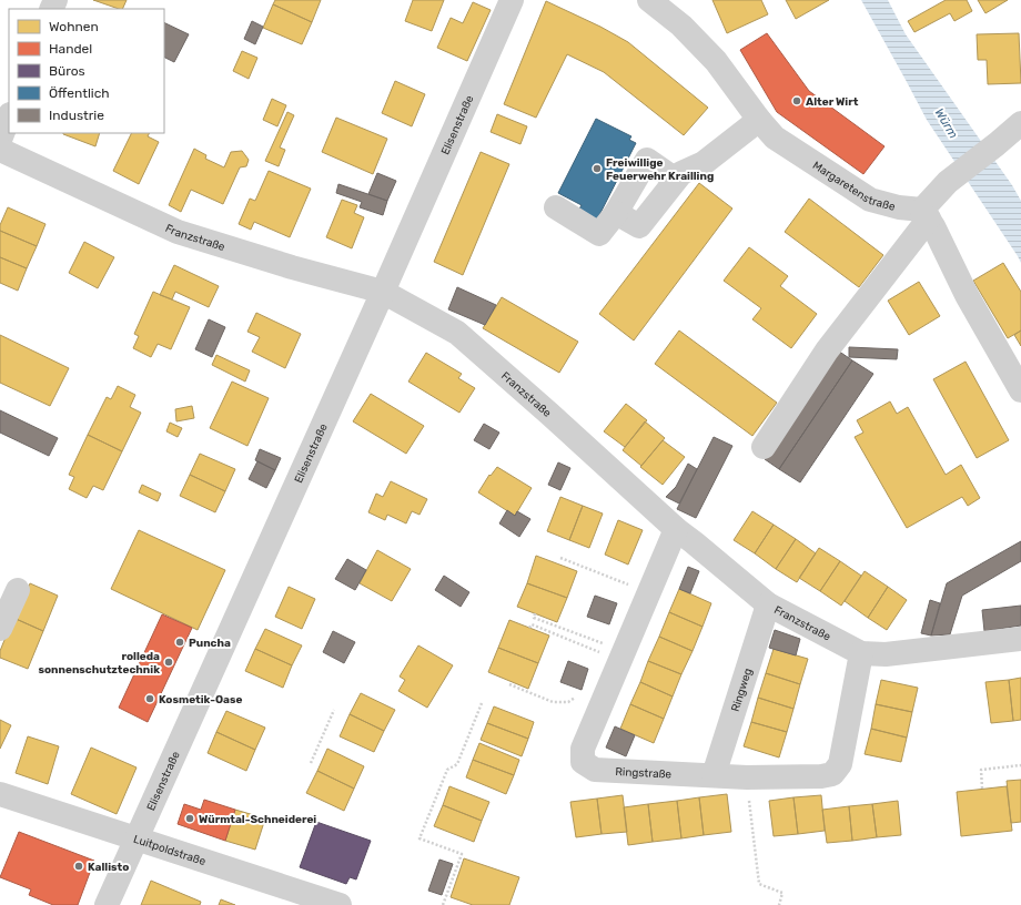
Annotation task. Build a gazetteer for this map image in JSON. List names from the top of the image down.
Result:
{
  "streets": {
    "street": [
      "Elisenstraße",
      "Margaretenstraße",
      "Franzstraße",
      "Ringweg",
      "Ringstraße",
      "Luitpoldstraße"
    ]
  },
  "crossings": [
    ["Elisenstraße", "Franzstraße"],
    ["Elisenstraße", "Luitpoldstraße"],
    ["Franzstraße", "Ringweg"],
    ["Franzstraße", "Ringstraße"],
    ["Ringweg", "Ringstraße"]
  ],
  "water": ["Würm"],
  "places": [
    "Alter Wirt",
    "Freiwillige Feuerwehr Krailling",
    "Puncha",
    "rolleda sonnenschutztechnik",
    "Kosmetik-Oase",
    "Würmtal-Schneiderei",
    "Kallisto"
  ],
  "legend": [
    "Wohnen",
    "Handel",
    "Büros",
    "Öffentlich",
    "Industrie"
  ]
}
